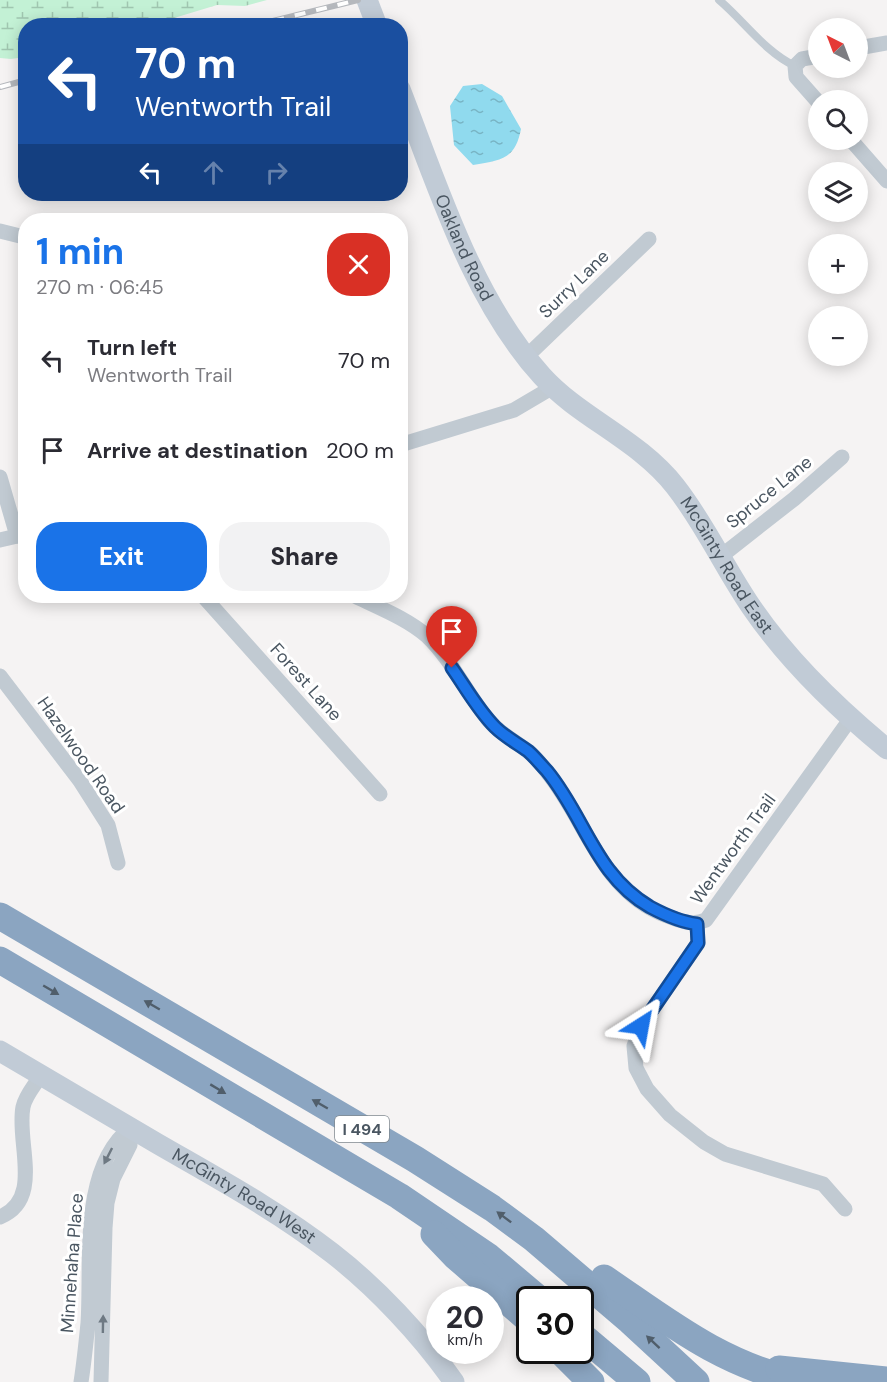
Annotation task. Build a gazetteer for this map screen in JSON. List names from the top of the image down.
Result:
{
  "streets": {
    "highway": ["I 494"],
    "street": [
      "Oakland Road",
      "Surry Lane",
      "Spruce Lane",
      "McGinty Road East",
      "Forest Lane",
      "Hazelwood Road",
      "Wentworth Trail",
      "McGinty Road West",
      "Minnehaha Place"
    ]
  },
  "crossings": [
    ["Oakland Road", "Surry Lane"],
    ["Oakland Road", "McGinty Road East"],
    ["Spruce Lane", "McGinty Road East"],
    ["McGinty Road East", "Wentworth Trail"],
    ["McGinty Road West", "Minnehaha Place"]
  ],
  "north": "top left",
  "page": {
    "map_buttons": ["+", "−"],
    "turn": ["70 m", "Wentworth Trail"],
    "heading": ["1 min", "270 m · 06:45"],
    "list": [
      {
        "name": "Turn left",
        "note": "Wentworth Trail",
        "value": "70 m"
      },
      {
        "name": "Arrive at destination",
        "value": "200 m"
      }
    ],
    "buttons": ["Exit", "Share"],
    "speed": "20 km/h",
    "limit": "30"
  }
}
